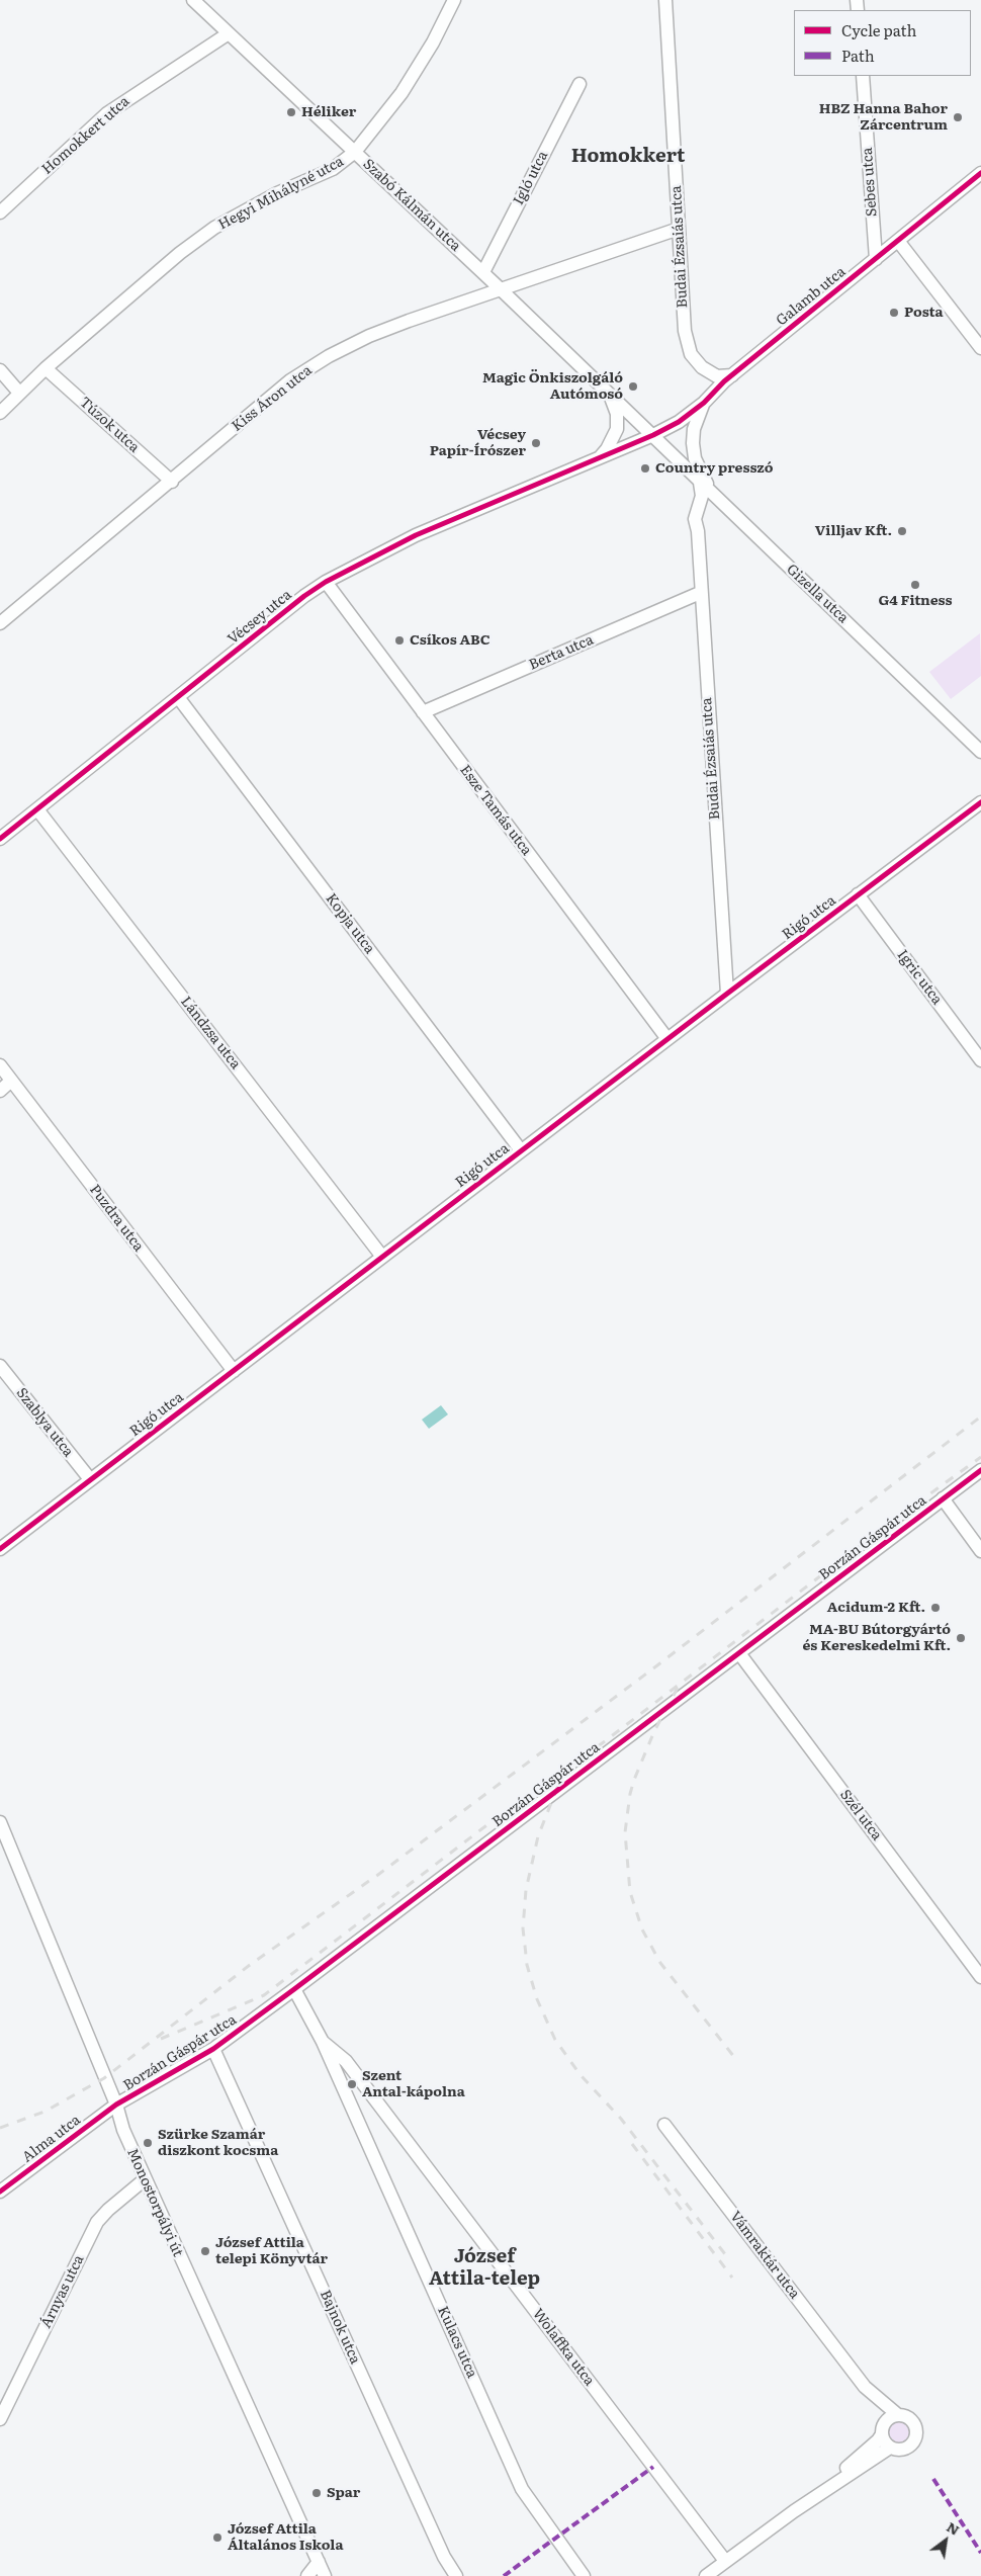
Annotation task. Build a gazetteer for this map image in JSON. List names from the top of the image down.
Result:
{
  "streets": {
    "street": [
      "Homokkert utca",
      "Igló utca",
      "Sebes utca",
      "Hegyi Mihályné utca",
      "Szabó Kálmán utca",
      "Budai Ézsaiás utca",
      "Galamb utca",
      "Kiss Áron utca",
      "Túzok utca",
      "Gizella utca",
      "Vécsey utca",
      "Berta utca",
      "Esze Tamás utca",
      "Rigó utca",
      "Kopja utca",
      "Igric utca",
      "Lándzsa utca",
      "Puzdra utca",
      "Szablya utca",
      "Borzán Gáspár utca",
      "Szél utca",
      "Alma utca",
      "Monostorpályi út",
      "Vámraktár utca",
      "Árnyas utca",
      "Bajnok utca",
      "Kulacs utca",
      "Wolaffka utca"
    ]
  },
  "crossings": [
    ["Homokkert utca", "Szabó Kálmán utca"],
    ["Igló utca", "Szabó Kálmán utca"],
    ["Sebes utca", "Galamb utca"],
    ["Hegyi Mihályné utca", "Szabó Kálmán utca"],
    ["Hegyi Mihályné utca", "Túzok utca"],
    ["Szabó Kálmán utca", "Galamb utca"],
    ["Szabó Kálmán utca", "Kiss Áron utca"],
    ["Szabó Kálmán utca", "Gizella utca"],
    ["Szabó Kálmán utca", "Vécsey utca"],
    ["Budai Ézsaiás utca", "Galamb utca"],
    ["Budai Ézsaiás utca", "Kiss Áron utca"],
    ["Budai Ézsaiás utca", "Gizella utca"],
    ["Budai Ézsaiás utca", "Berta utca"],
    ["Budai Ézsaiás utca", "Rigó utca"],
    ["Galamb utca", "Gizella utca"],
    ["Galamb utca", "Vécsey utca"],
    ["Kiss Áron utca", "Túzok utca"],
    ["Gizella utca", "Vécsey utca"],
    ["Vécsey utca", "Esze Tamás utca"],
    ["Vécsey utca", "Kopja utca"],
    ["Vécsey utca", "Lándzsa utca"],
    ["Berta utca", "Esze Tamás utca"],
    ["Esze Tamás utca", "Rigó utca"],
    ["Rigó utca", "Kopja utca"],
    ["Rigó utca", "Igric utca"],
    ["Rigó utca", "Lándzsa utca"],
    ["Rigó utca", "Puzdra utca"],
    ["Rigó utca", "Szablya utca"],
    ["Borzán Gáspár utca", "Szél utca"],
    ["Borzán Gáspár utca", "Alma utca"],
    ["Borzán Gáspár utca", "Monostorpályi út"],
    ["Borzán Gáspár utca", "Bajnok utca"],
    ["Borzán Gáspár utca", "Kulacs utca"],
    ["Alma utca", "Monostorpályi út"],
    ["Monostorpályi út", "Árnyas utca"],
    ["Kulacs utca", "Wolaffka utca"]
  ],
  "districts": ["Homokkert", "József Attila-telep"],
  "places": [
    "Héliker",
    "HBZ Hanna Bahor Zárcentrum",
    "Posta",
    "Magic Önkiszolgáló Autómosó",
    "Vécsey Papír-Írószer",
    "Country presszó",
    "Villjav Kft.",
    "G4 Fitness",
    "Csíkos ABC",
    "Acidum-2 Kft.",
    "MA-BU Bútorgyártó és Kereskedelmi Kft.",
    "Szent Antal-kápolna",
    "Szürke Szamár diszkont kocsma",
    "József Attila telepi Könyvtár",
    "Spar",
    "József Attila Általános Iskola"
  ],
  "legend": ["Cycle path", "Path"],
  "north": "top right"
}
